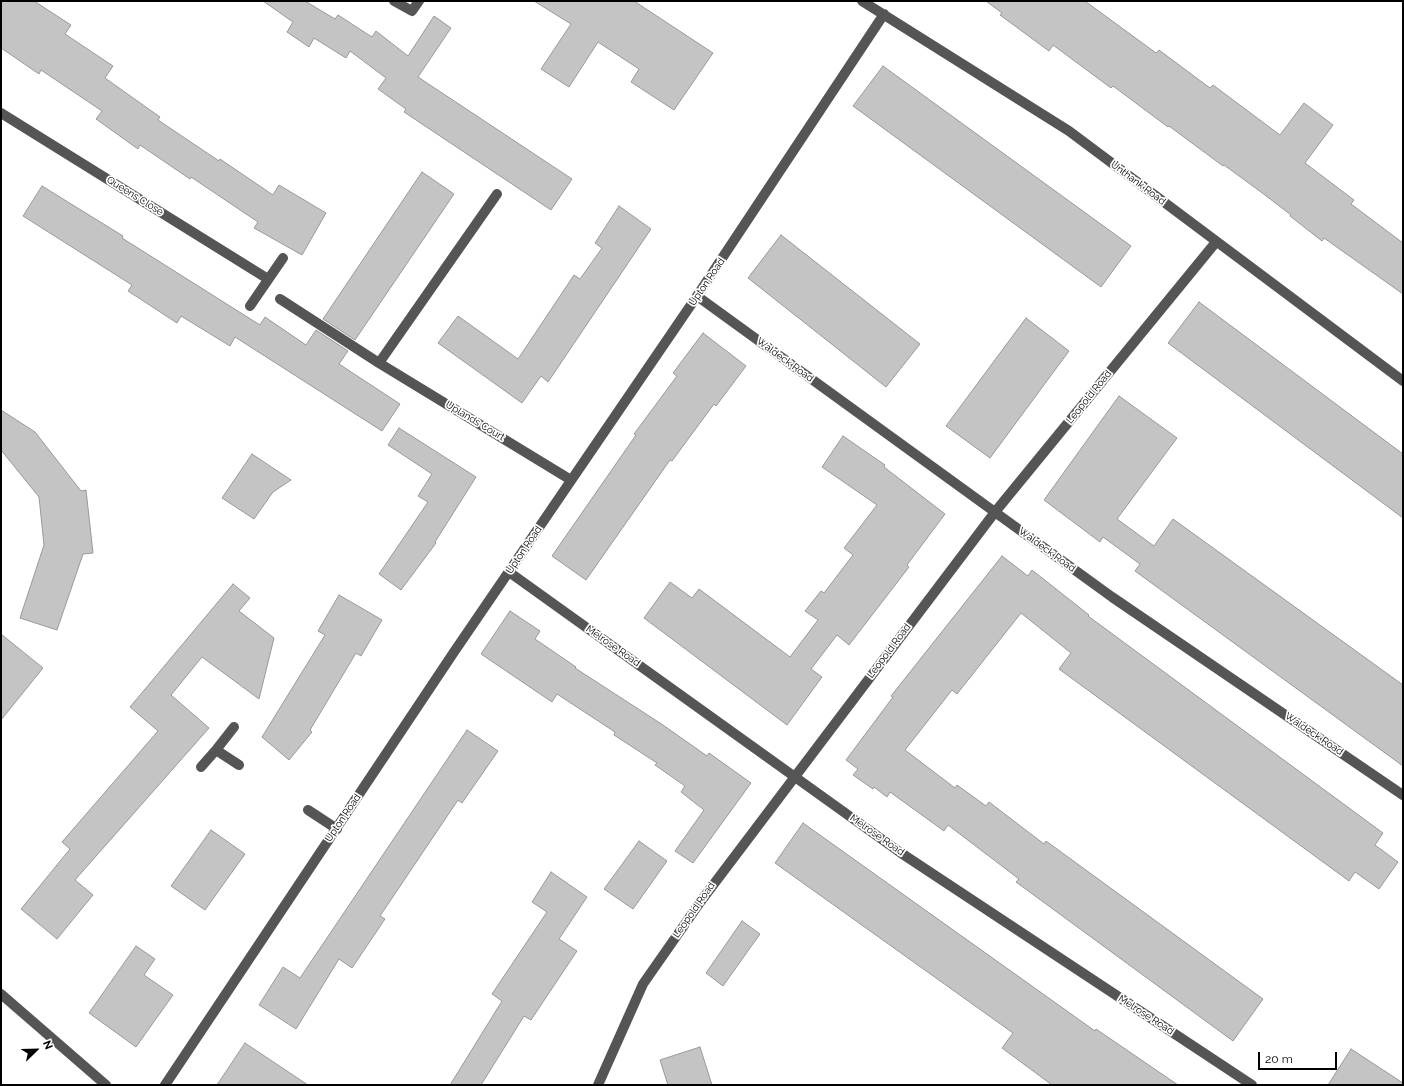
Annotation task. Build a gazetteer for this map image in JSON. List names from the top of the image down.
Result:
{
  "streets": {
    "street": [
      "Unthank Road",
      "Queens Close",
      "Upton Road",
      "Waldeck Road",
      "Leopold Road",
      "Uplands Court",
      "Melrose Road"
    ]
  },
  "crossings": [
    ["Unthank Road", "Upton Road"],
    ["Unthank Road", "Leopold Road"],
    ["Upton Road", "Waldeck Road"],
    ["Upton Road", "Uplands Court"],
    ["Upton Road", "Melrose Road"],
    ["Waldeck Road", "Leopold Road"],
    ["Leopold Road", "Melrose Road"]
  ],
  "scale_bar": "20 m",
  "north": "top right"
}
